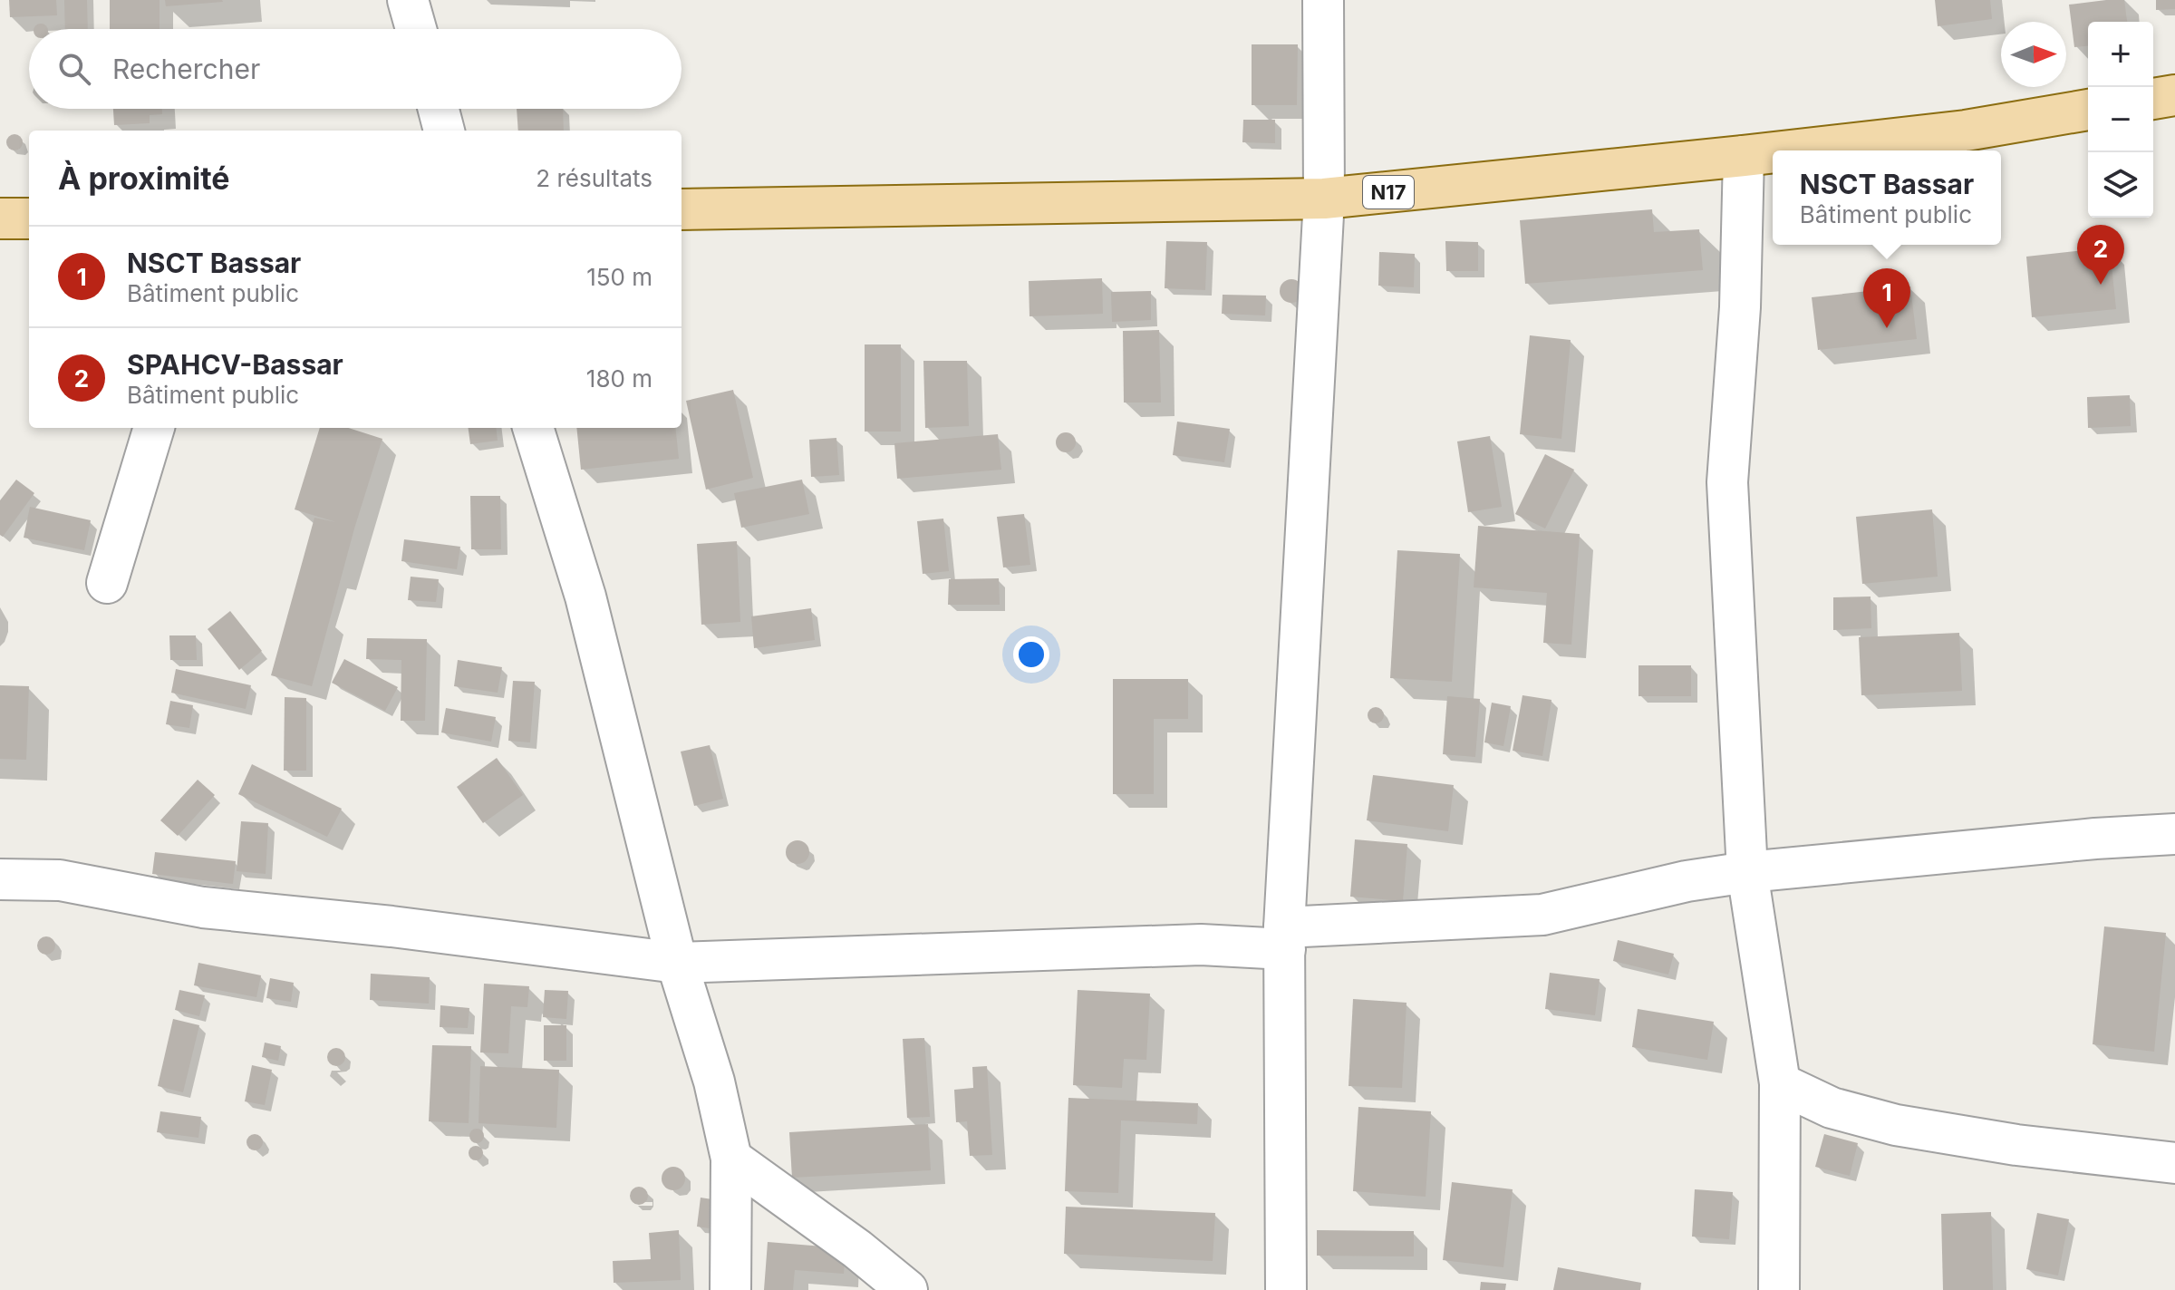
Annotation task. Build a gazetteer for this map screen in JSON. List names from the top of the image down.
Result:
{
  "streets": {
    "main road": ["N17"]
  },
  "north": "right",
  "page": {
    "map_buttons": ["+", "−"],
    "search": "Rechercher",
    "heading": ["À proximité", "2 résultats"],
    "popup": ["NSCT Bassar", "Bâtiment public"],
    "pins": ["2", "1"],
    "list": [
      {
        "mark": "1",
        "name": "NSCT Bassar",
        "note": "Bâtiment public",
        "value": "150 m"
      },
      {
        "mark": "2",
        "name": "SPAHCV-Bassar",
        "note": "Bâtiment public",
        "value": "180 m"
      }
    ]
  }
}
